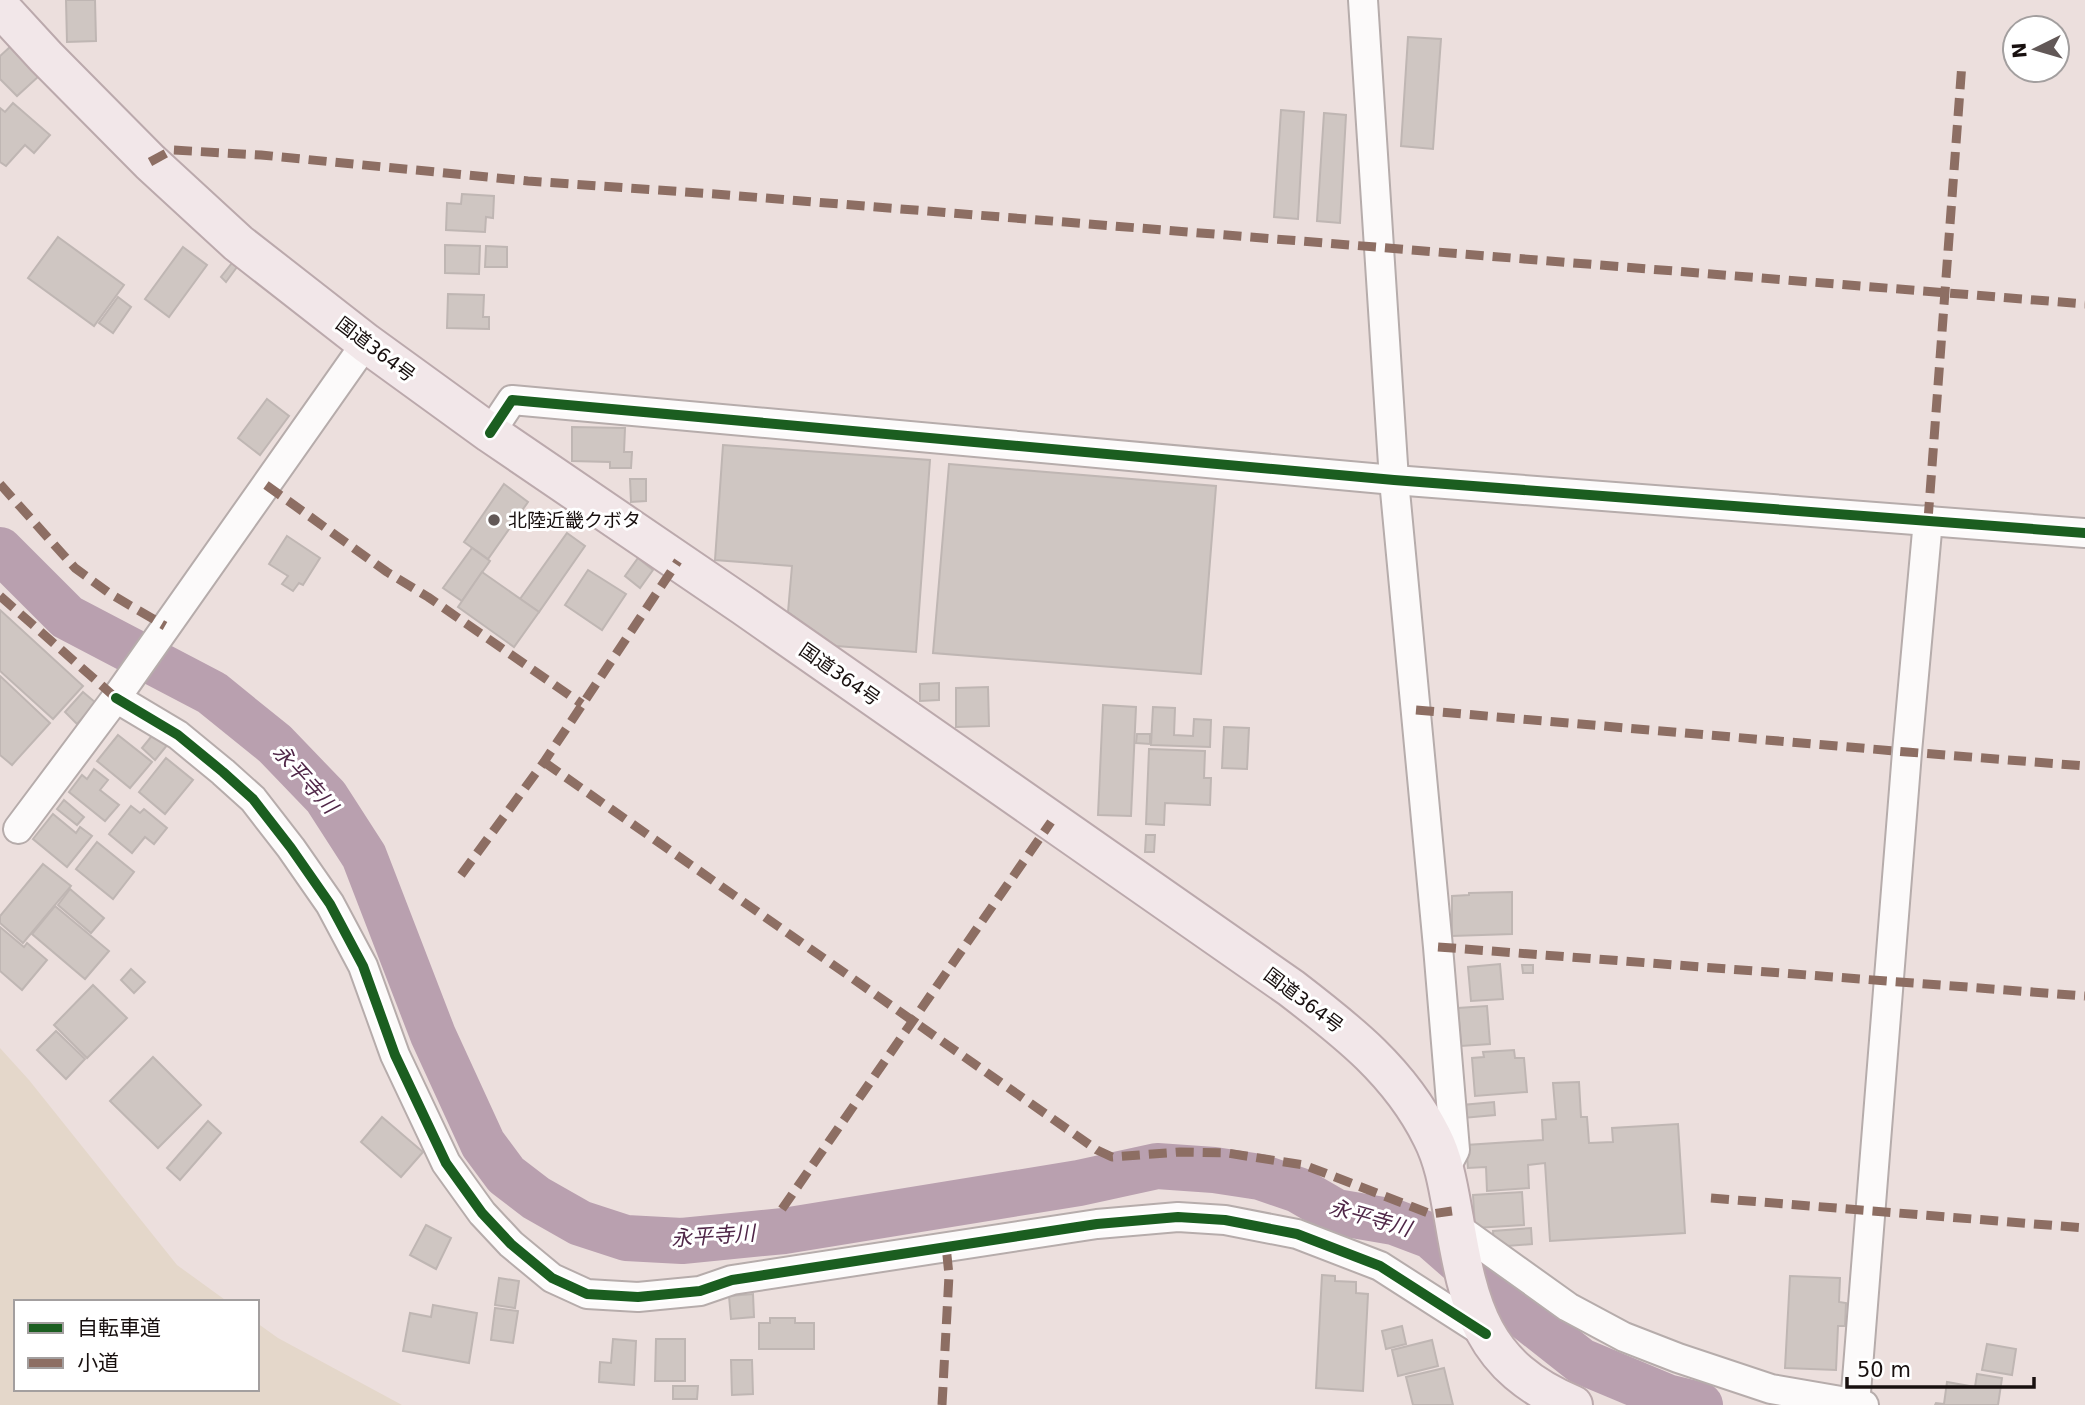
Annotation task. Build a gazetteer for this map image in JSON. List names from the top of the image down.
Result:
{
  "streets": {
    "highway": ["国道364号"]
  },
  "water": ["永平寺川"],
  "places": ["北陸近畿クボタ"],
  "legend": ["自転車道", "小道"],
  "scale_bar": "50 m",
  "north": "left"
}
